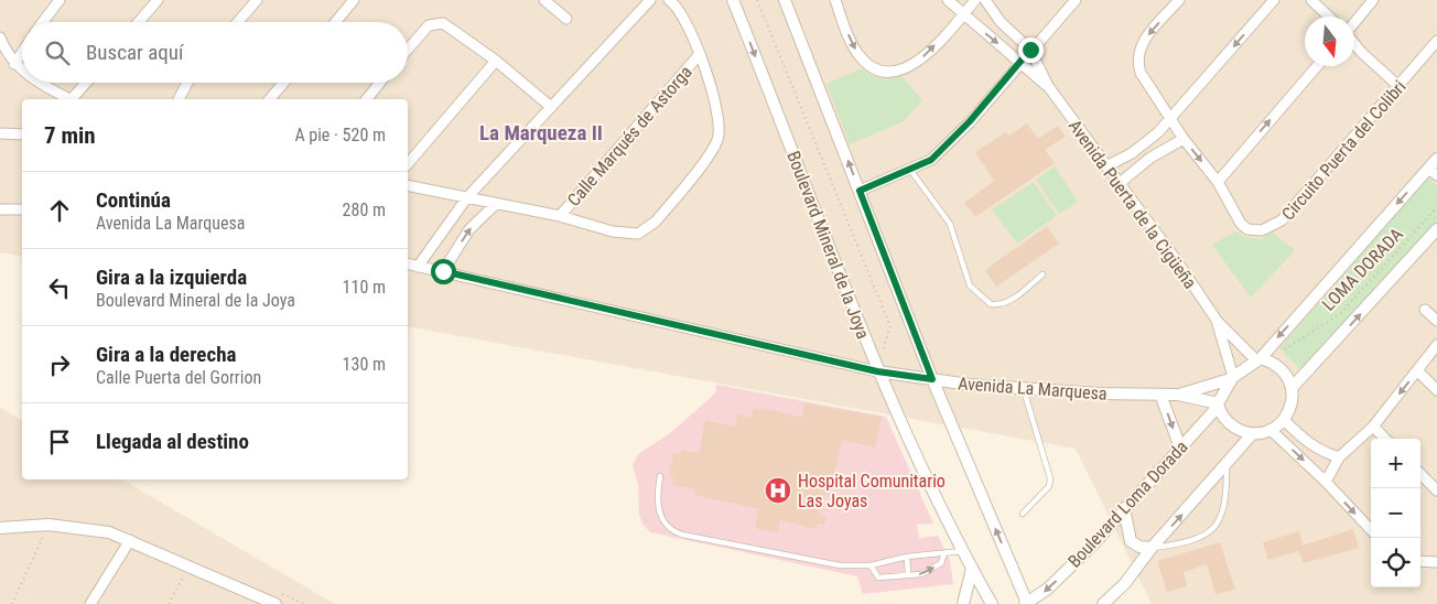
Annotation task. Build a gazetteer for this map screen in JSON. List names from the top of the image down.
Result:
{
  "streets": {
    "street": [
      "Calle Marqués de Astorga",
      "Circuito Puerta del Colibri",
      "Avenida Puerta de la Cigüeña",
      "Boulevard Mineral de la Joya",
      "Avenida La Marquesa",
      "Boulevard Loma Dorada"
    ],
    "path": ["LOMA DORADA"]
  },
  "crossings": [
    ["Avenida Puerta de la Cigüeña", "Avenida La Marquesa"],
    ["Avenida Puerta de la Cigüeña", "Boulevard Loma Dorada"],
    ["Boulevard Mineral de la Joya", "Avenida La Marquesa"],
    ["Avenida La Marquesa", "Boulevard Loma Dorada"]
  ],
  "districts": ["La Marqueza II"],
  "places": {
    "hospital": ["Hospital Comunitario Las Joyas"]
  },
  "north": "bottom",
  "page": {
    "search": "Buscar aquí",
    "heading": ["7 min", "A pie · 520 m"],
    "list": [
      ["Continúa", "Avenida La Marquesa", "280 m"],
      ["Gira a la izquierda", "Boulevard Mineral de la Joya", "110 m"],
      ["Gira a la derecha", "Calle Puerta del Gorrion", "130 m"],
      "Llegada al destino"
    ],
    "map_buttons": ["+", "−"]
  }
}
